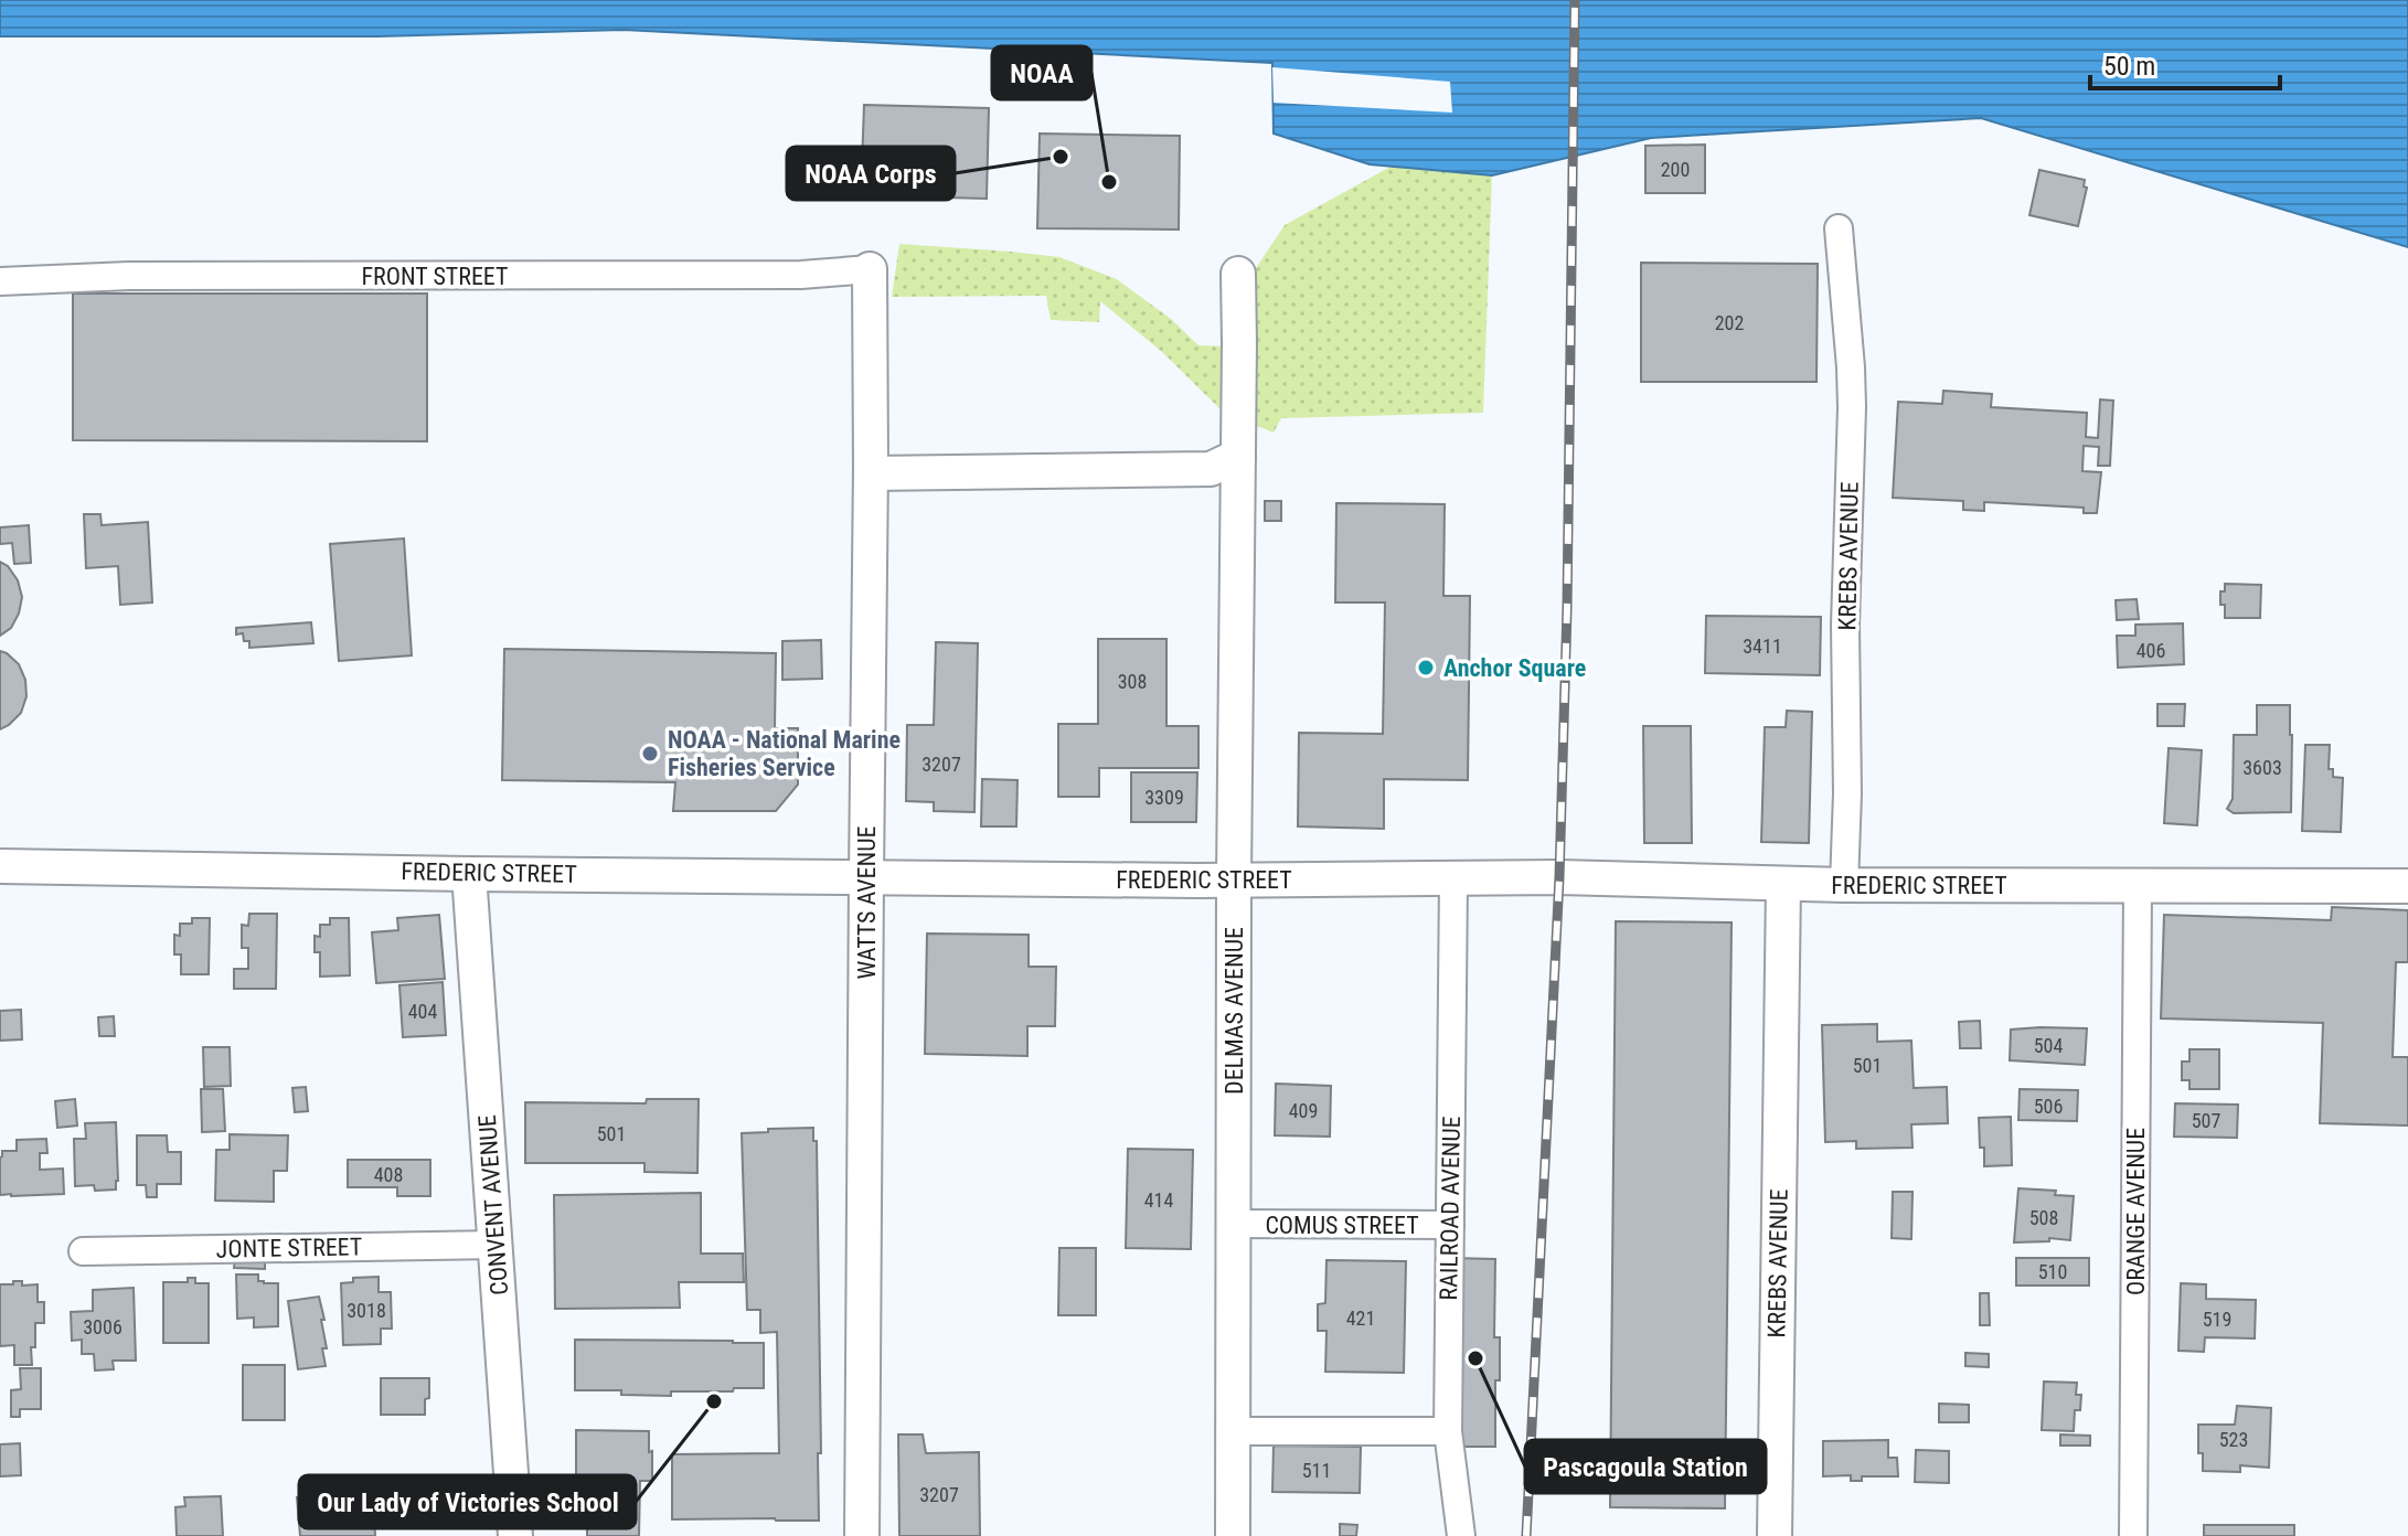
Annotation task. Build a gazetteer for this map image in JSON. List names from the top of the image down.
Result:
{
  "streets": {
    "street": [
      "FRONT STREET",
      "KREBS AVENUE",
      "FREDERIC STREET",
      "WATTS AVENUE",
      "DELMAS AVENUE",
      "CONVENT AVENUE",
      "RAILROAD AVENUE",
      "ORANGE AVENUE",
      "COMUS STREET",
      "JONTE STREET"
    ]
  },
  "crossings": [
    ["FRONT STREET", "WATTS AVENUE"],
    ["KREBS AVENUE", "FREDERIC STREET"],
    ["FREDERIC STREET", "WATTS AVENUE"],
    ["FREDERIC STREET", "DELMAS AVENUE"],
    ["FREDERIC STREET", "CONVENT AVENUE"],
    ["FREDERIC STREET", "RAILROAD AVENUE"],
    ["FREDERIC STREET", "ORANGE AVENUE"],
    ["DELMAS AVENUE", "COMUS STREET"],
    ["CONVENT AVENUE", "JONTE STREET"],
    ["RAILROAD AVENUE", "COMUS STREET"]
  ],
  "places": [
    "NOAA Corps",
    "NOAA",
    "Anchor Square",
    "NOAA - National Marine Fisheries Service",
    "Pascagoula Station",
    "Our Lady of Victories School"
  ],
  "house_numbers": [
    "200",
    "202",
    "3411",
    "406",
    "308",
    "3207",
    "3603",
    "3309",
    "404",
    "504",
    "501",
    "506",
    "409",
    "507",
    "501",
    "408",
    "414",
    "508",
    "510",
    "3018",
    "421",
    "519",
    "3006",
    "523",
    "511",
    "3207"
  ],
  "scale_bar": "50 m"
}
